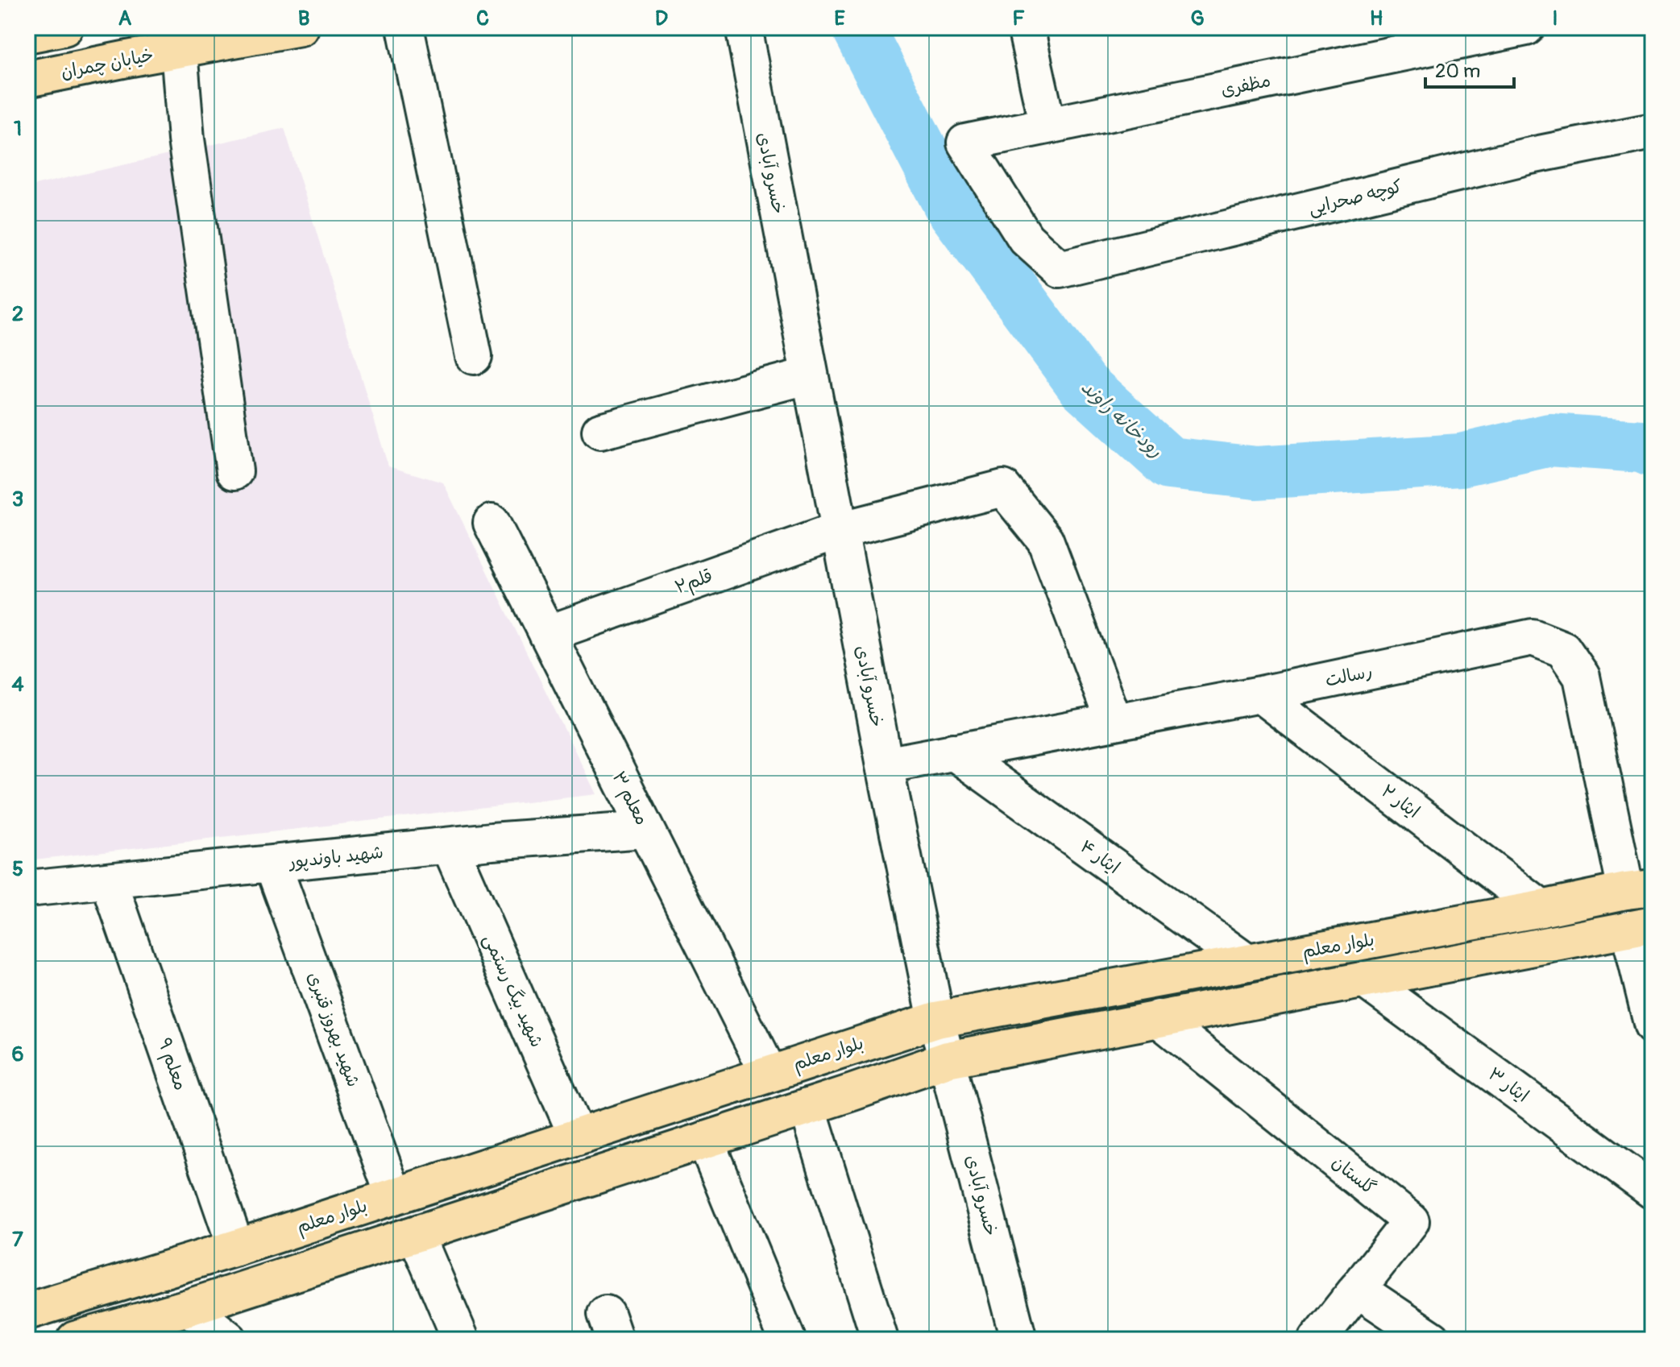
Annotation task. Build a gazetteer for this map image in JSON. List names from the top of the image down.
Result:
{
  "streets": {
    "main road": ["خیابان چمران", "بلوار معلم"],
    "street": [
      "مظفری",
      "خسرو آبادی",
      "کوچه صحرایی",
      "قلم۲",
      "رسالت",
      "معلم ۳",
      "ایثار ۲",
      "شهید باوندپور",
      "ایثار ۴",
      "شهید بیگ رستمی",
      "شهید بهروز قنبری",
      "معلم ۹",
      "ایثار ۳",
      "گلستان"
    ]
  },
  "crossings": [
    ["مظفری", "کوچه صحرایی"],
    ["خسرو آبادی", "قلم۲"],
    ["خسرو آبادی", "رسالت"],
    ["خسرو آبادی", "بلوار معلم"],
    ["قلم۲", "رسالت"],
    ["قلم۲", "معلم ۳"],
    ["رسالت", "ایثار ۲"],
    ["رسالت", "ایثار ۴"],
    ["رسالت", "بلوار معلم"],
    ["معلم ۳", "شهید باوندپور"],
    ["معلم ۳", "بلوار معلم"],
    ["ایثار ۲", "بلوار معلم"],
    ["شهید باوندپور", "شهید بیگ رستمی"],
    ["شهید باوندپور", "شهید بهروز قنبری"],
    ["شهید باوندپور", "معلم ۹"],
    ["ایثار ۴", "بلوار معلم"],
    ["بلوار معلم", "شهید بیگ رستمی"],
    ["بلوار معلم", "شهید بهروز قنبری"],
    ["بلوار معلم", "معلم ۹"]
  ],
  "water": ["رودخانه راوند"],
  "scale_bar": "20 m",
  "grid": {
    "columns": [
      "A",
      "B",
      "C",
      "D",
      "E",
      "F",
      "G",
      "H",
      "I"
    ],
    "rows": [
      "1",
      "2",
      "3",
      "4",
      "5",
      "6",
      "7"
    ]
  }
}
